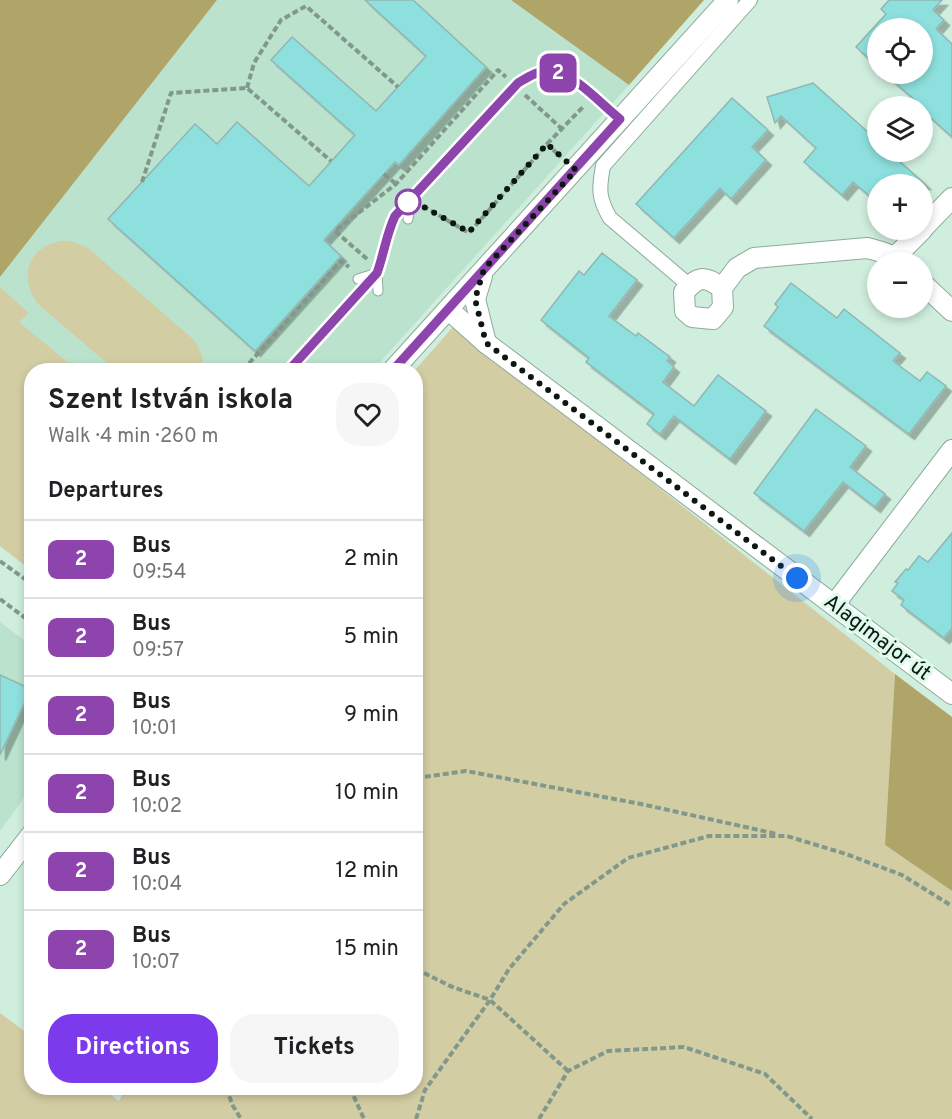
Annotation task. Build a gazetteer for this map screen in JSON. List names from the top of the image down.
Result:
{
  "streets": {
    "street": ["Alagimajor út"]
  },
  "lines": ["bus line 2"],
  "page": {
    "on_map": "2",
    "map_buttons": ["+", "−"],
    "heading": [
      ["Szent István iskola", "Walk · 4 min · 260 m"],
      "Departures"
    ],
    "list": [
      {
        "mark": "2",
        "name": "Bus",
        "note": "09:54",
        "value": "2 min"
      },
      {
        "mark": "2",
        "name": "Bus",
        "note": "09:57",
        "value": "5 min"
      },
      {
        "mark": "2",
        "name": "Bus",
        "note": "10:01",
        "value": "9 min"
      },
      {
        "mark": "2",
        "name": "Bus",
        "note": "10:02",
        "value": "10 min"
      },
      {
        "mark": "2",
        "name": "Bus",
        "note": "10:04",
        "value": "12 min"
      },
      {
        "mark": "2",
        "name": "Bus",
        "note": "10:07",
        "value": "15 min"
      }
    ],
    "buttons": ["Directions", "Tickets"]
  }
}
